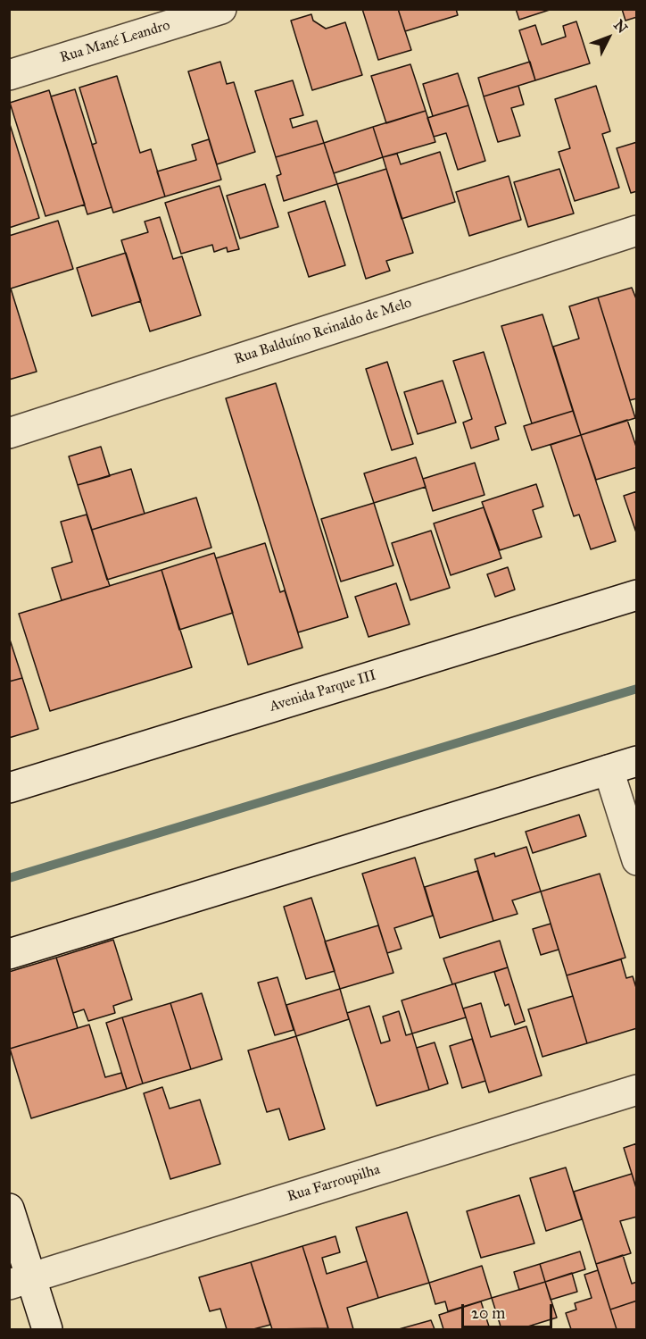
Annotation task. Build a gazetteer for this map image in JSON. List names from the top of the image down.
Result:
{
  "streets": {
    "street": [
      "Rua Mané Leandro",
      "Rua Balduíno Reinaldo de Melo",
      "Avenida Parque III",
      "Rua Farroupilha"
    ]
  },
  "scale_bar": "20 m",
  "north": "top right"
}
